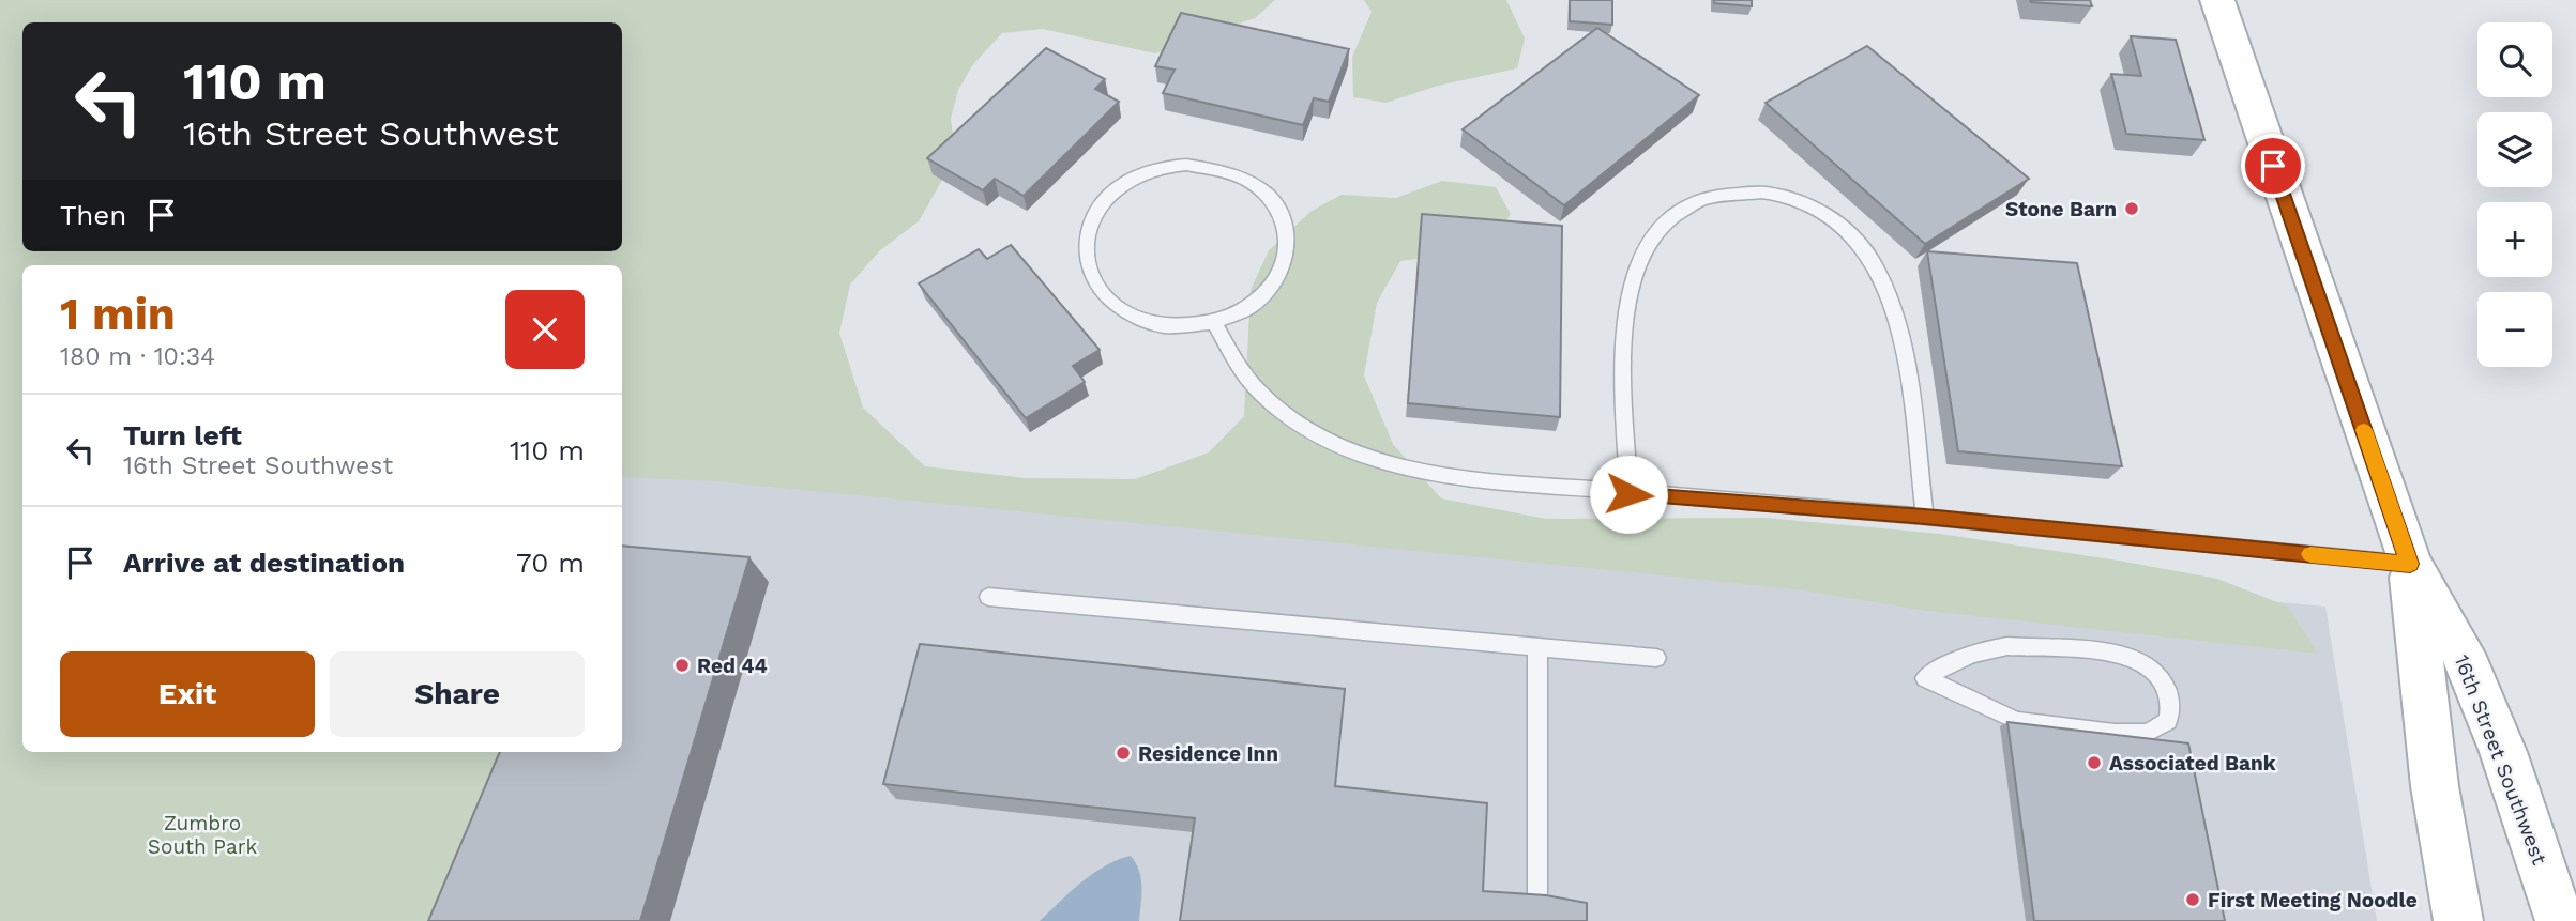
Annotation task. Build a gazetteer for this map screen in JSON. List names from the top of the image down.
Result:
{
  "streets": {
    "main road": ["16th Street Southwest"]
  },
  "parks": ["Zumbro South Park"],
  "places": [
    "Stone Barn",
    "Red 44",
    "Residence Inn",
    "Associated Bank",
    "First Meeting Noodle"
  ],
  "page": {
    "map_buttons": ["+", "−"],
    "turn": ["110 m", "16th Street Southwest"],
    "then": "Then",
    "heading": ["1 min", "180 m · 10:34"],
    "list": [
      {
        "name": "Turn left",
        "note": "16th Street Southwest",
        "value": "110 m"
      },
      {
        "name": "Arrive at destination",
        "value": "70 m"
      }
    ],
    "buttons": ["Exit", "Share"]
  }
}
